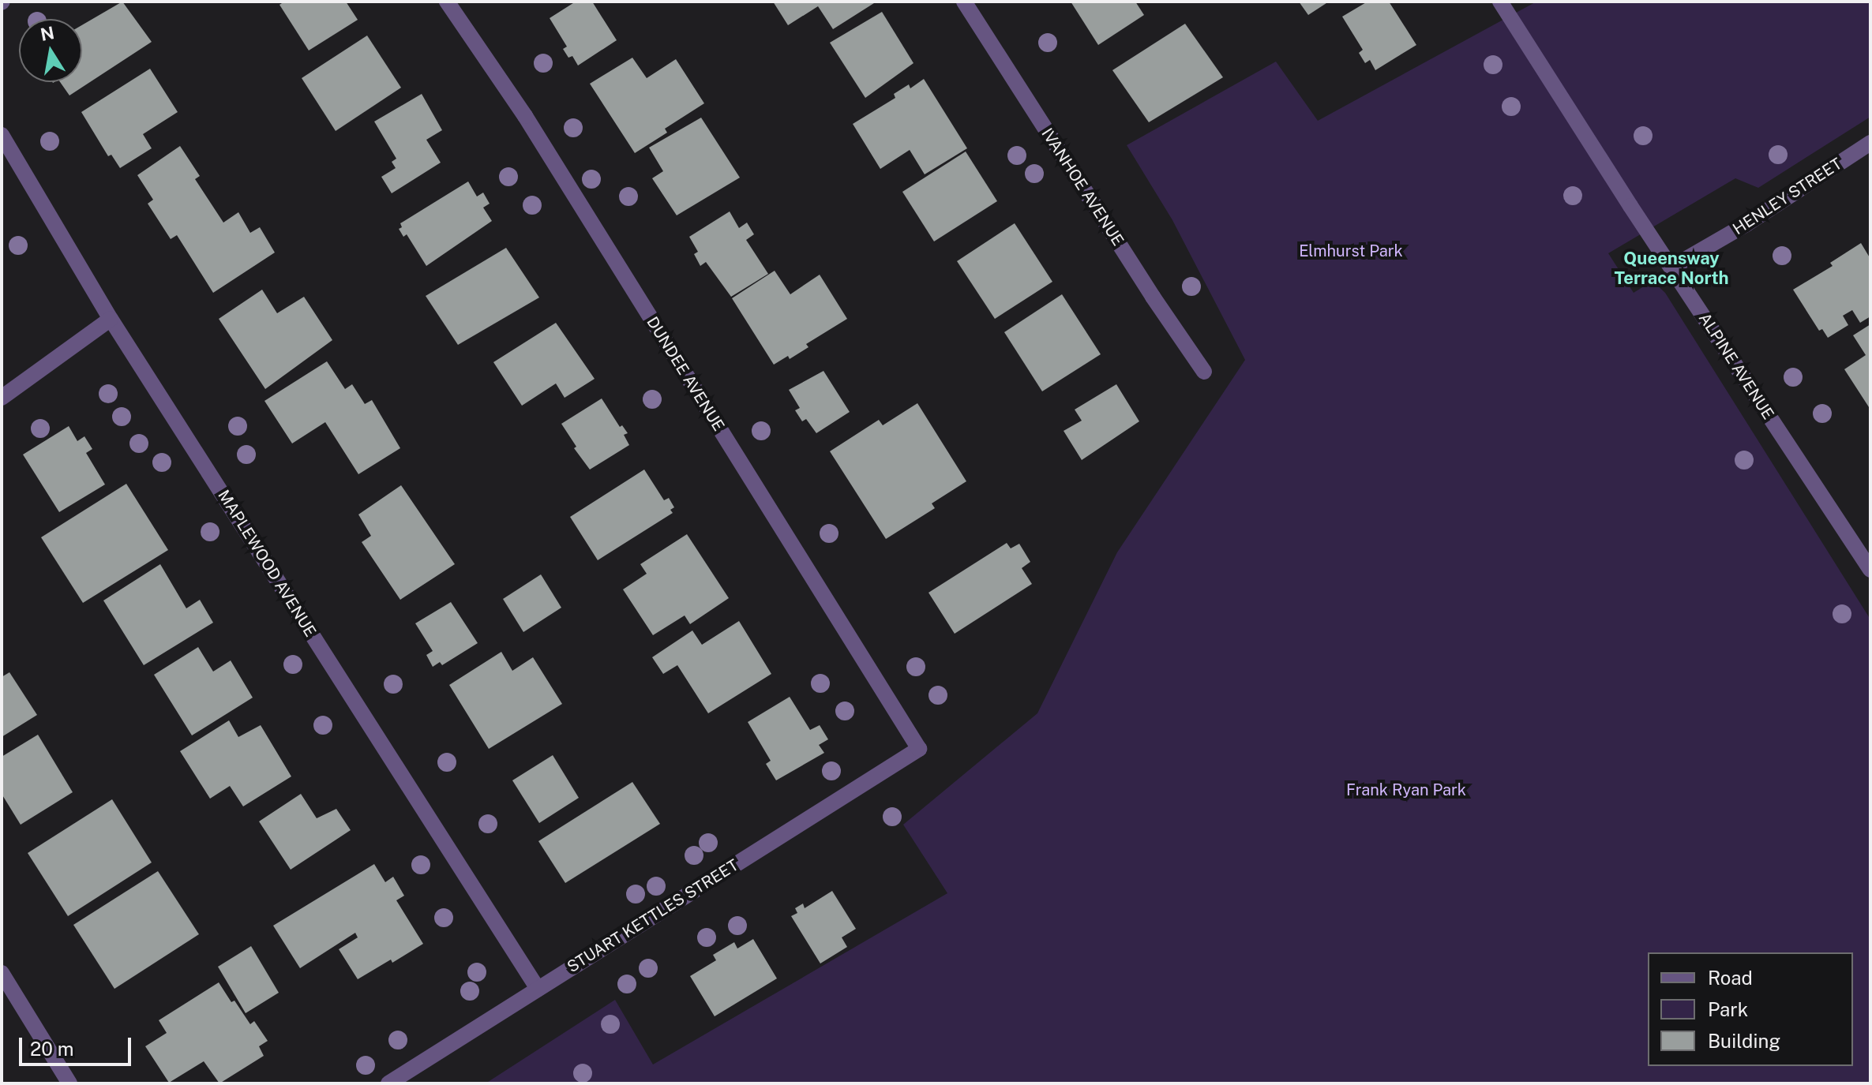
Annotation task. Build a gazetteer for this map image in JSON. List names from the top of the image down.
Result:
{
  "streets": {
    "street": [
      "IVANHOE AVENUE",
      "HENLEY STREET",
      "ALPINE AVENUE",
      "DUNDEE AVENUE",
      "MAPLEWOOD AVENUE",
      "STUART KETTLES STREET"
    ]
  },
  "crossings": [
    ["HENLEY STREET", "ALPINE AVENUE"],
    ["DUNDEE AVENUE", "STUART KETTLES STREET"],
    ["MAPLEWOOD AVENUE", "STUART KETTLES STREET"]
  ],
  "districts": ["Queensway Terrace North"],
  "parks": ["Elmhurst Park", "Frank Ryan Park"],
  "legend": ["Road", "Park", "Building"],
  "scale_bar": "20 m",
  "north": "top"
}
